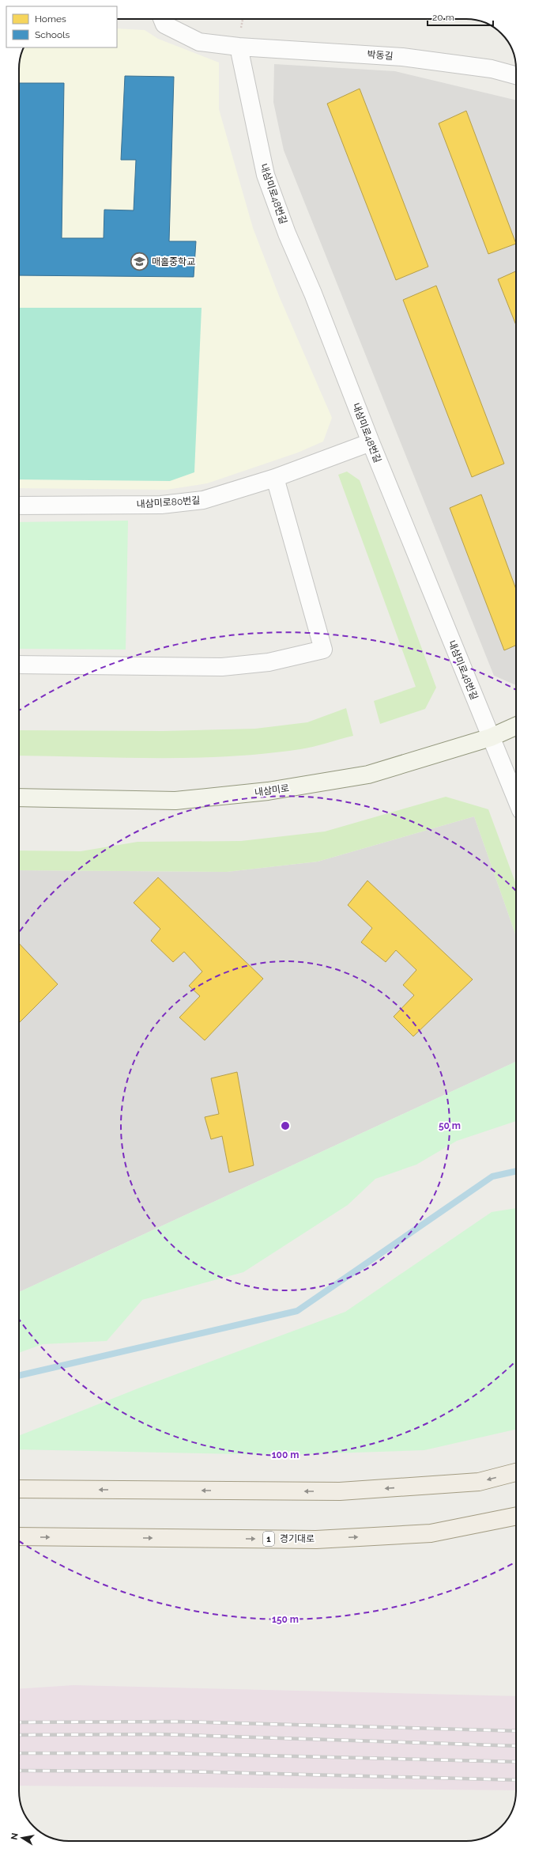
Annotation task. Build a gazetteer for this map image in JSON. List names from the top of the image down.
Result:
{
  "streets": {
    "main road": ["1", "경기대로"],
    "street": [
      "박동길",
      "내삼미로48번길",
      "내삼미로80번길",
      "내삼미로"
    ]
  },
  "crossings": [
    ["박동길", "내삼미로48번길"],
    ["내삼미로48번길", "내삼미로80번길"],
    ["내삼미로48번길", "내삼미로"]
  ],
  "places": {
    "school or university": ["매홀중학교"]
  },
  "legend": ["Homes", "Schools"],
  "scale_bar": "20 m",
  "north": "left",
  "rings": ["50 m", "100 m", "150 m"]
}
